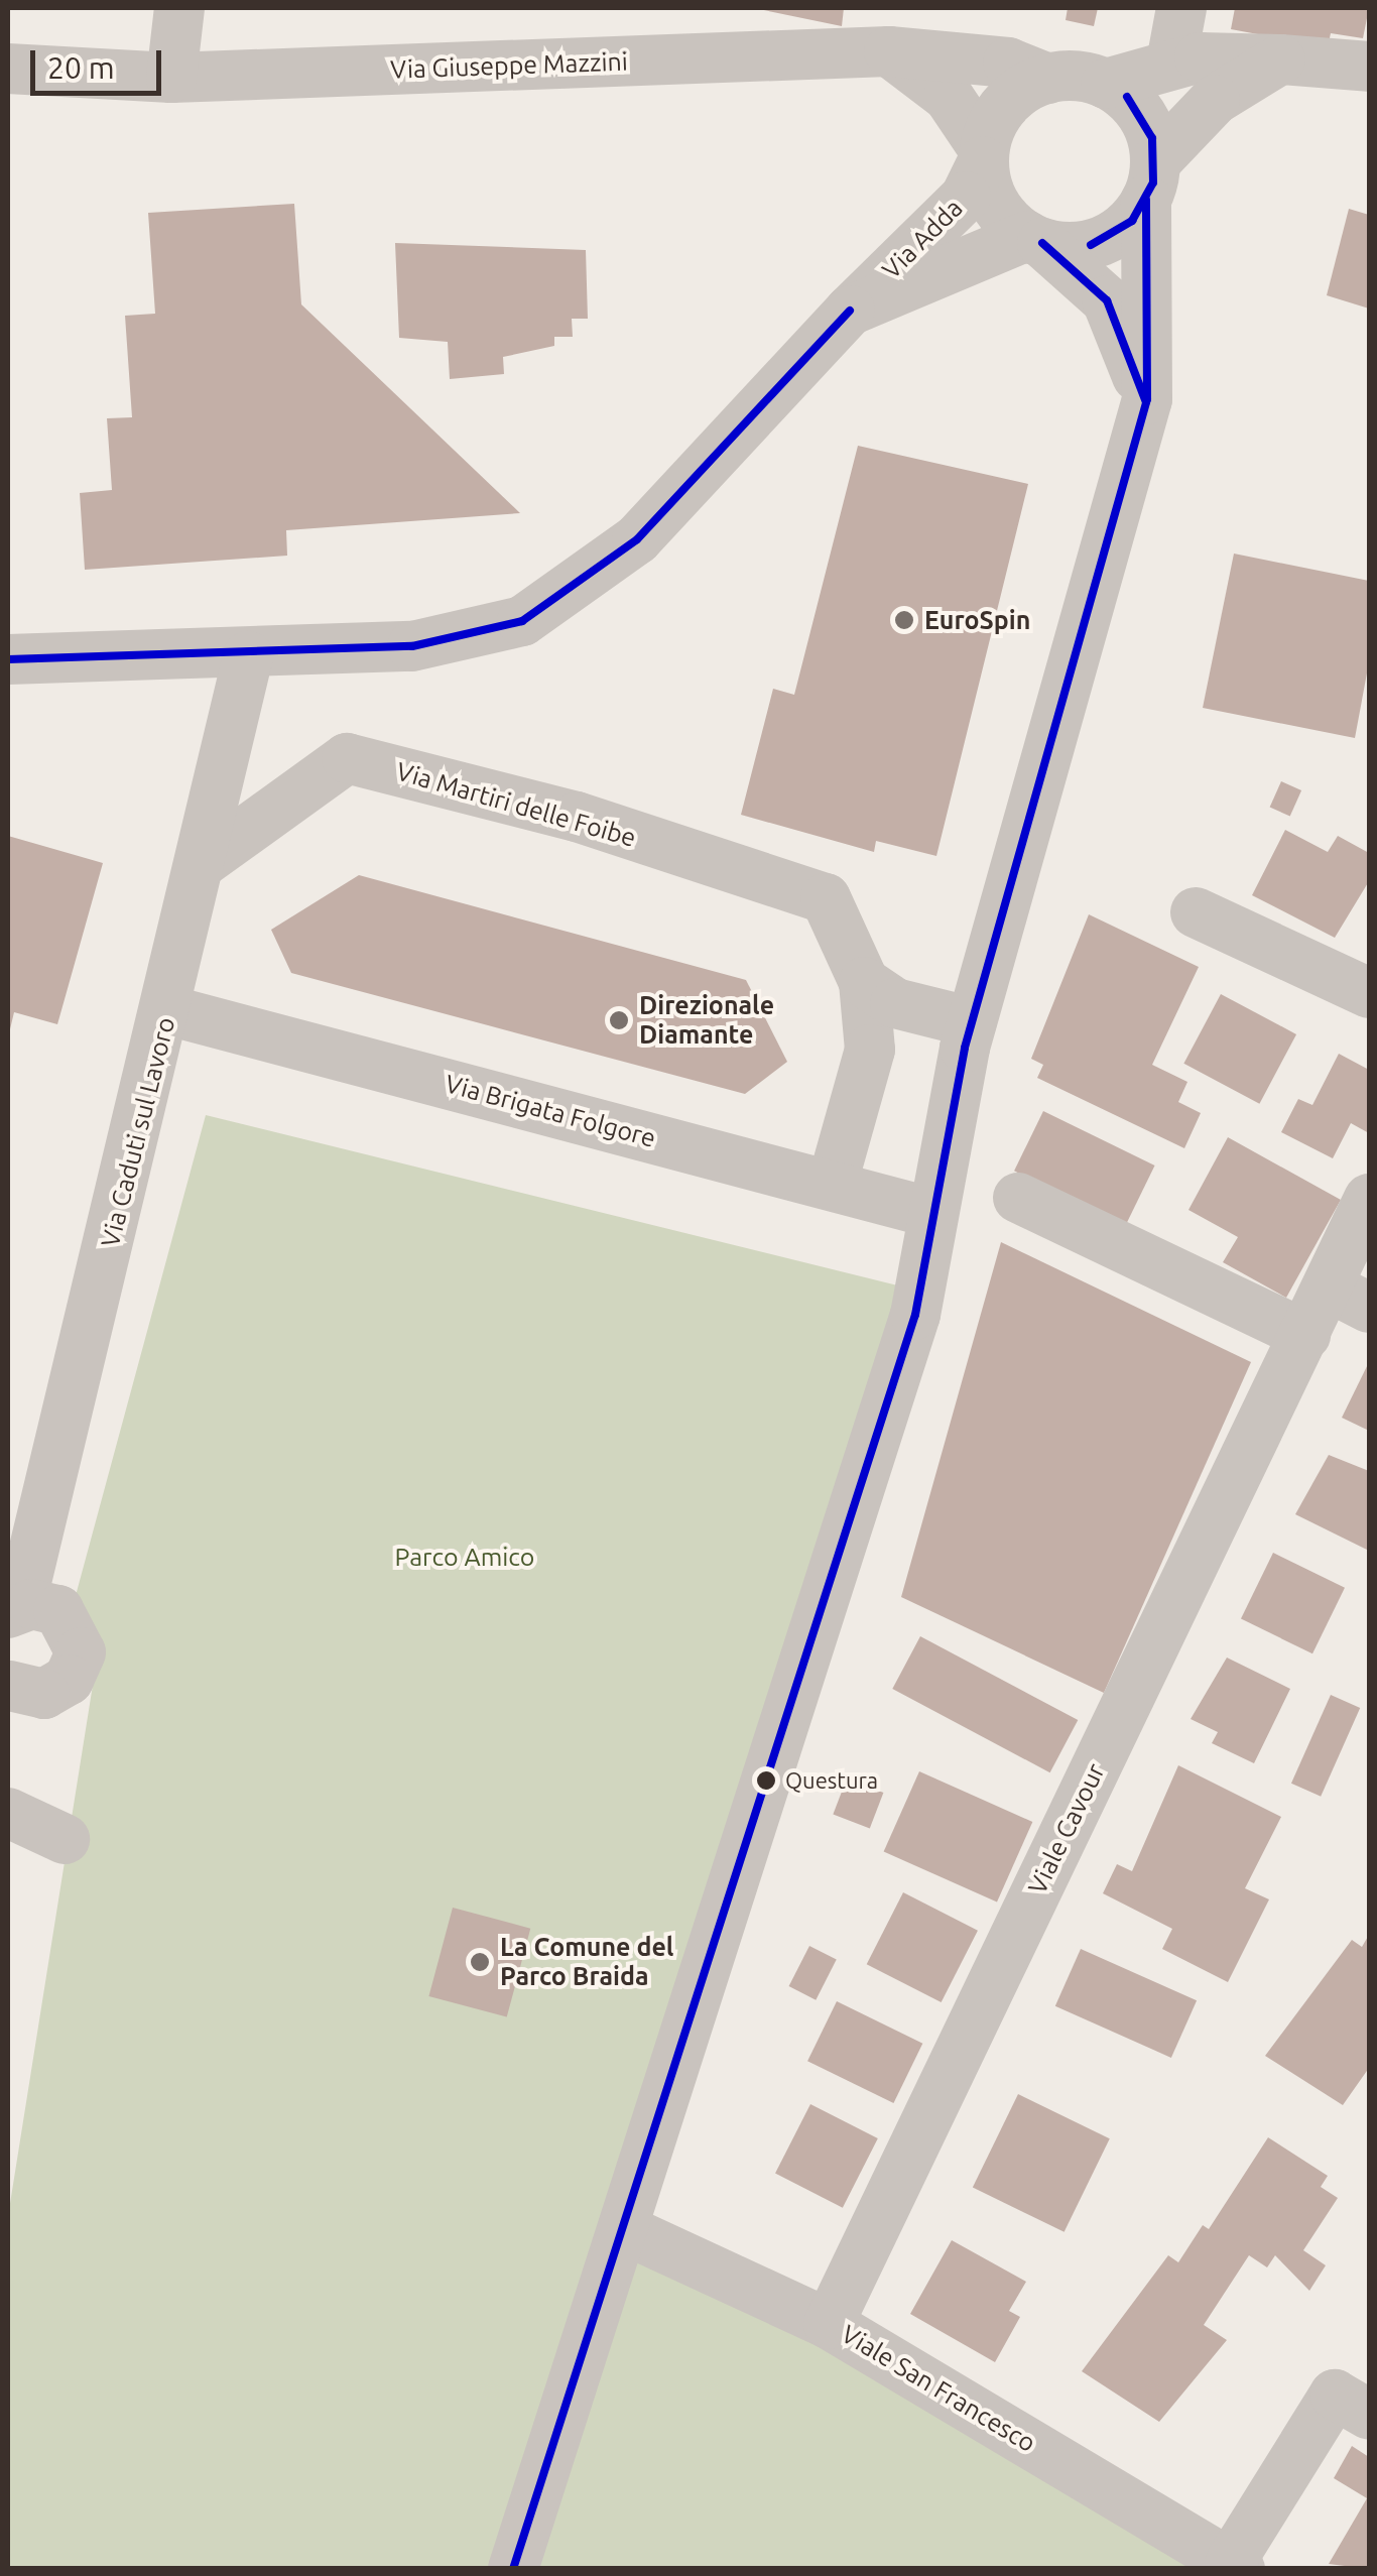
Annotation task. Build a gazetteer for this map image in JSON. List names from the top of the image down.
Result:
{
  "streets": {
    "street": [
      "Via Giuseppe Mazzini",
      "Via Adda",
      "Via Martiri delle Foibe",
      "Via Brigata Folgore",
      "Via Caduti sul Lavoro",
      "Viale Cavour",
      "Viale San Francesco"
    ]
  },
  "crossings": [
    ["Via Giuseppe Mazzini", "Via Adda"],
    ["Via Adda", "Via Caduti sul Lavoro"],
    ["Via Martiri delle Foibe", "Via Brigata Folgore"],
    ["Via Martiri delle Foibe", "Via Caduti sul Lavoro"],
    ["Via Brigata Folgore", "Via Caduti sul Lavoro"],
    ["Viale Cavour", "Viale San Francesco"]
  ],
  "parks": ["Parco Amico"],
  "places": [
    "EuroSpin",
    "Direzionale Diamante",
    "Questura",
    "La Comune del Parco Braida"
  ],
  "scale_bar": "20 m"
}
